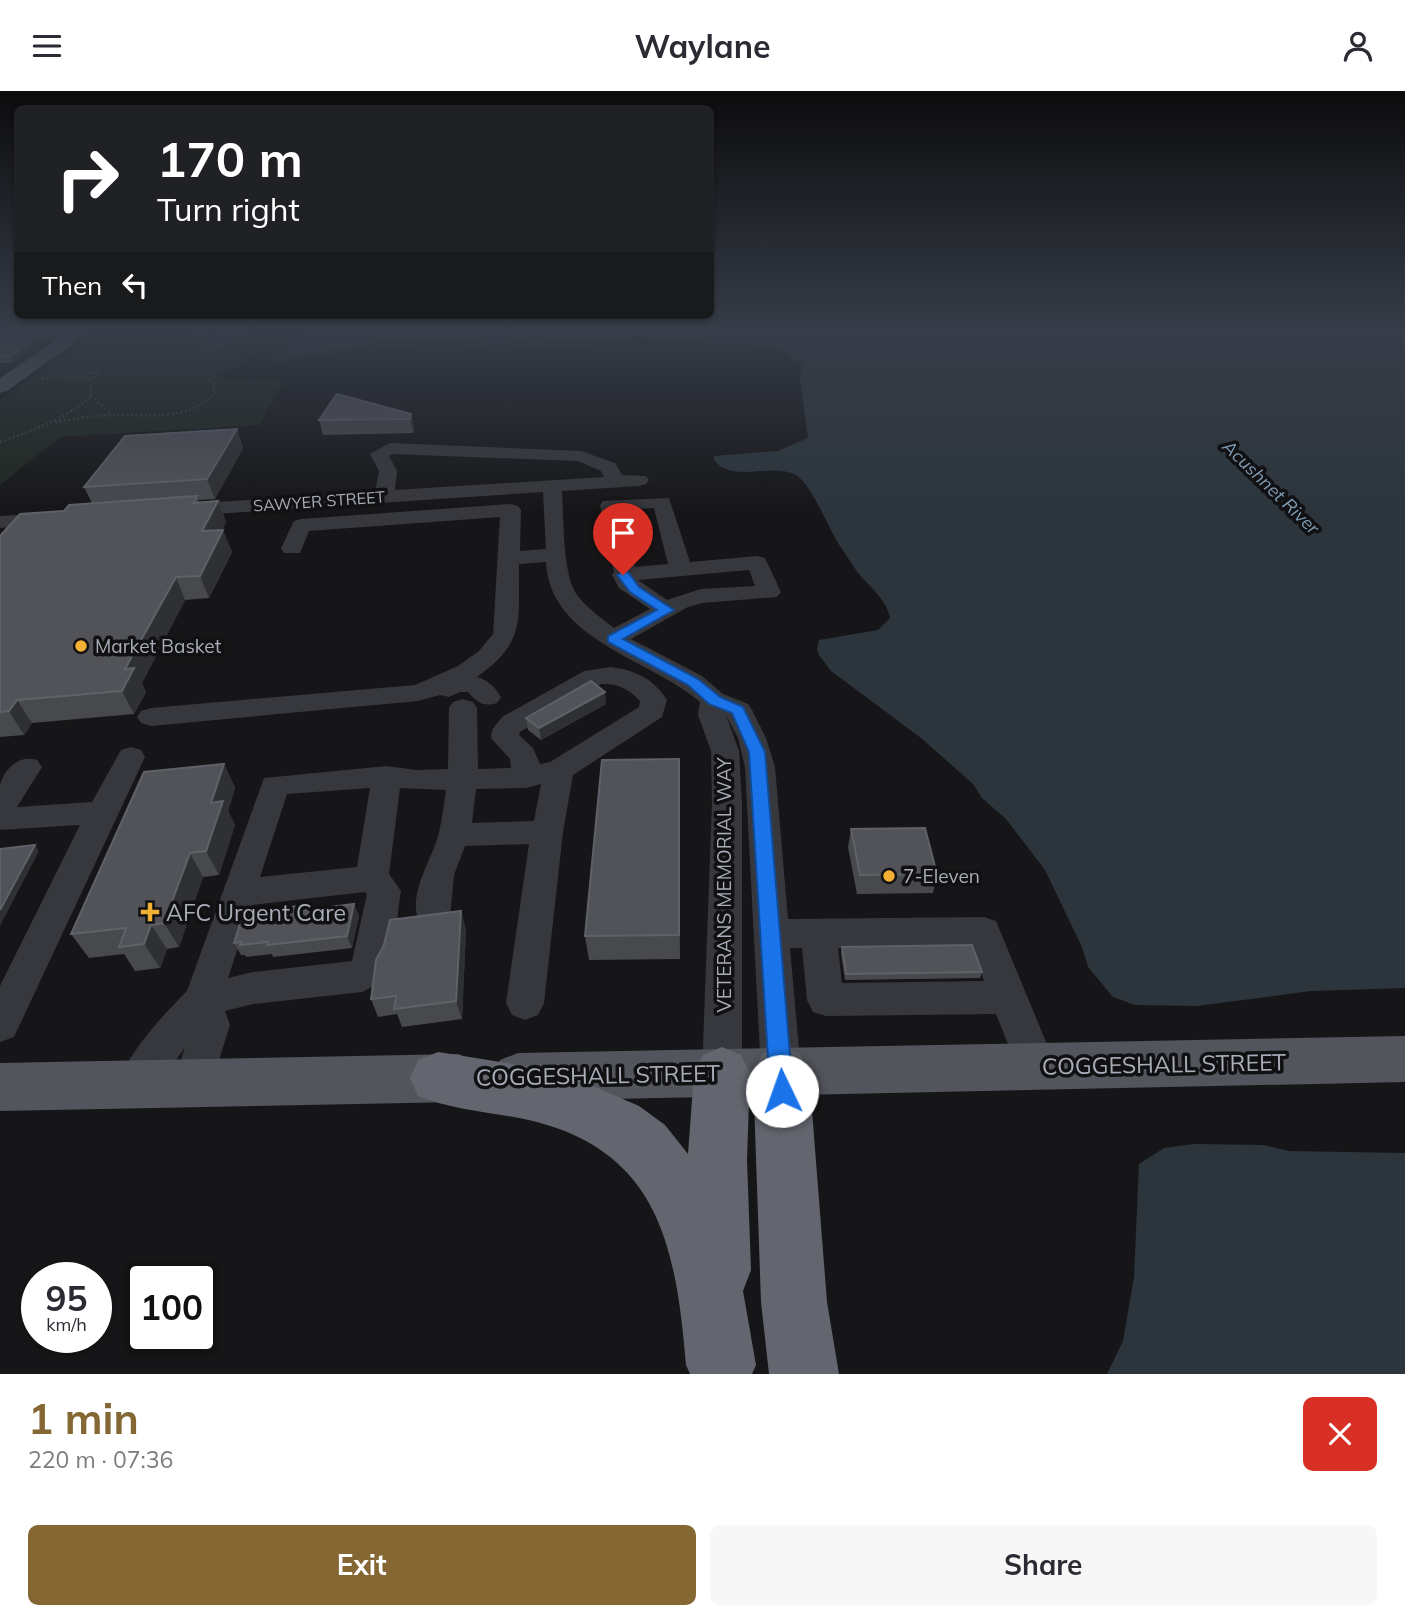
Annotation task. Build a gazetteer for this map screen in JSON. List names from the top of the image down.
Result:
{
  "streets": {
    "main road": ["COGGESHALL STREET"],
    "street": ["SAWYER STREET", "VETERANS MEMORIAL WAY"]
  },
  "crossings": [
    ["SAWYER STREET", "VETERANS MEMORIAL WAY"],
    ["VETERANS MEMORIAL WAY", "COGGESHALL STREET"]
  ],
  "water": ["Acushnet River"],
  "places": {
    "other": ["Market Basket", "7-Eleven"],
    "health": ["AFC Urgent Care"]
  },
  "page": {
    "header": "Waylane",
    "turn": ["170 m", "Turn right"],
    "then": "Then",
    "speed": "95 km/h",
    "limit": "100",
    "heading": ["1 min", "220 m · 07:36"],
    "buttons": ["Exit", "Share"]
  }
}
